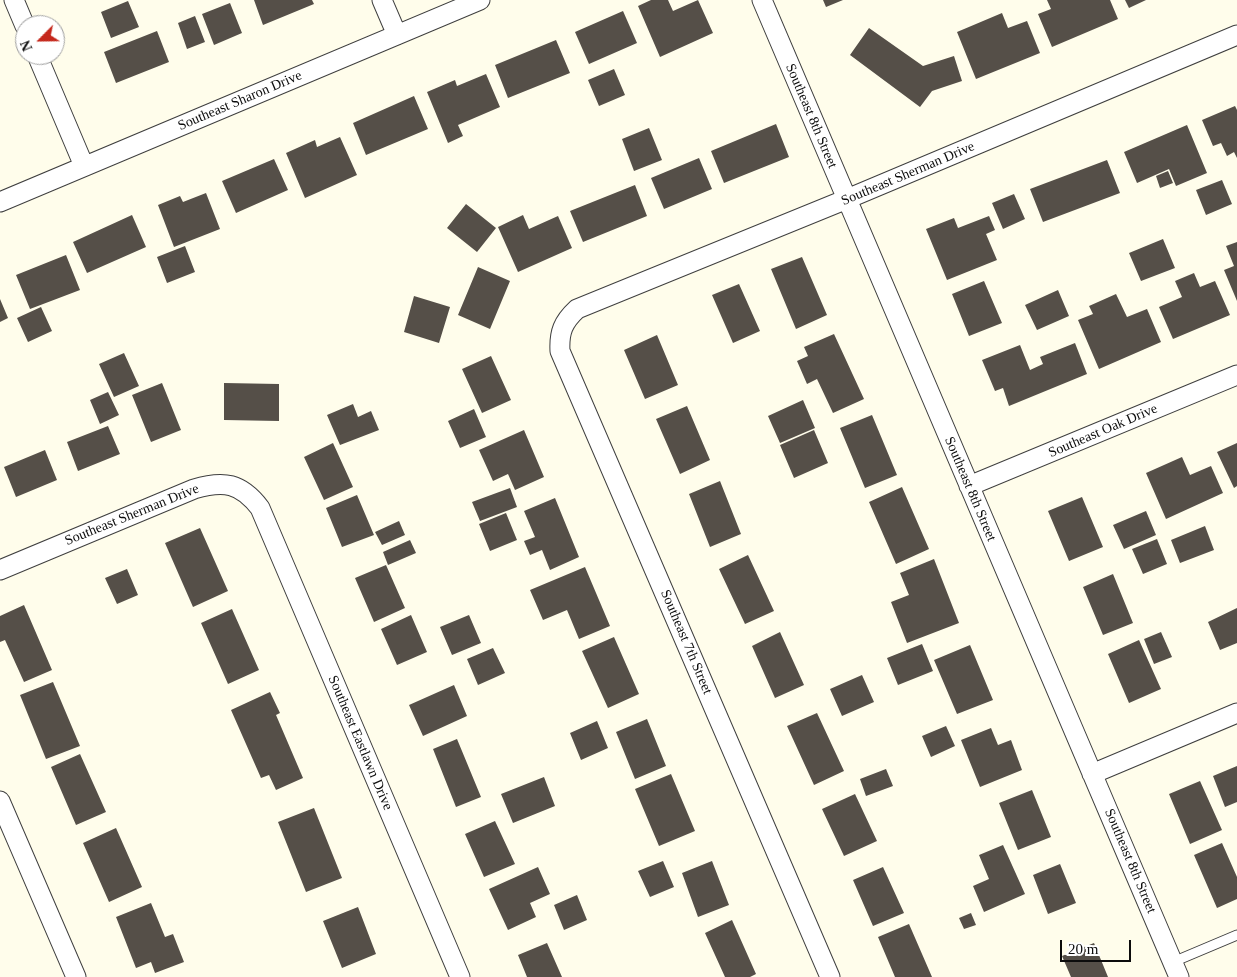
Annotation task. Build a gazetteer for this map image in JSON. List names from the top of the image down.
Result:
{
  "streets": {
    "street": [
      "Southeast Sharon Drive",
      "Southeast 8th Street",
      "Southeast Sherman Drive",
      "Southeast Oak Drive",
      "Southeast 7th Street",
      "Southeast Eastlawn Drive"
    ]
  },
  "crossings": [
    ["Southeast 8th Street", "Southeast Sherman Drive"],
    ["Southeast 8th Street", "Southeast Oak Drive"],
    ["Southeast Sherman Drive", "Southeast 7th Street"],
    ["Southeast Sherman Drive", "Southeast Eastlawn Drive"]
  ],
  "scale_bar": "20 m",
  "north": "bottom left"
}
